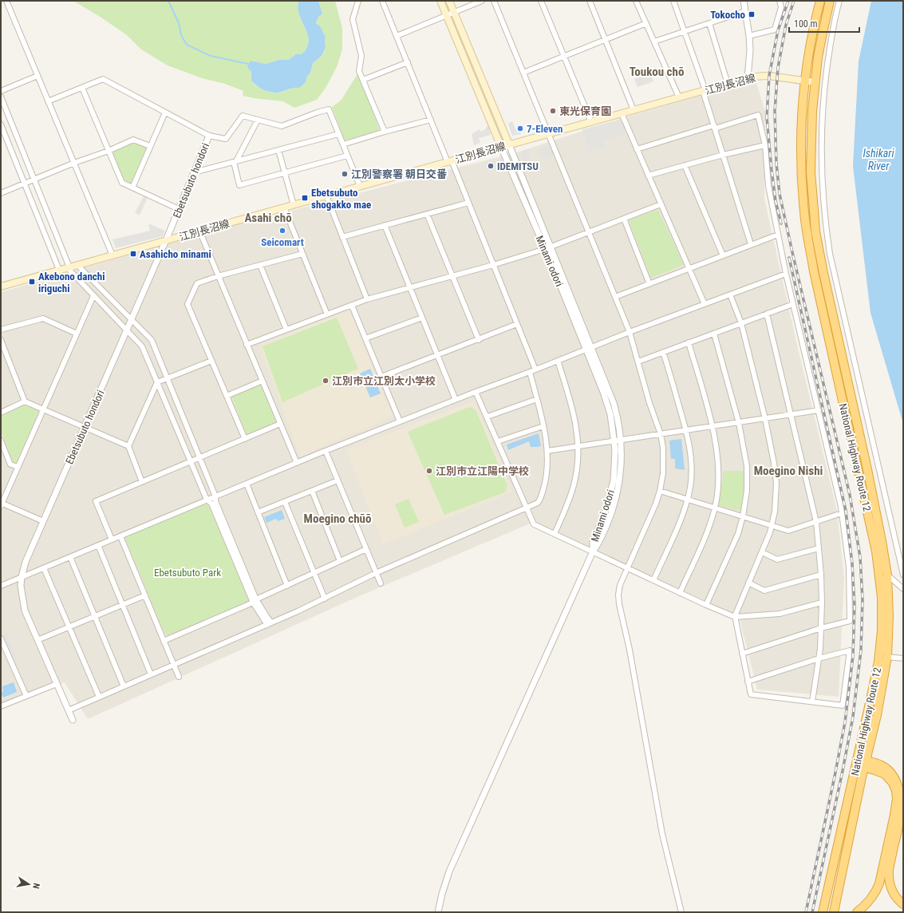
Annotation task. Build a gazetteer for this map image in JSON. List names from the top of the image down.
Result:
{
  "streets": {
    "highway": ["National Highway Route 12"],
    "main road": ["江別長沼線", "Minami odori"],
    "street": ["Ebetsubuto hondori"]
  },
  "crossings": [
    ["江別長沼線", "Ebetsubuto hondori"],
    ["江別長沼線", "Minami odori"],
    ["江別長沼線", "National Highway Route 12"]
  ],
  "districts": [
    "Toukou chō",
    "Asahi chō",
    "Moegino Nishi",
    "Moegino chūō"
  ],
  "water": ["Ishikari River"],
  "parks": ["Ebetsubuto Park"],
  "places": {
    "transit": [
      "Tokocho",
      "Ebetsubuto shogakko mae",
      "Asahicho minami",
      "Akebono danchi iriguchi"
    ],
    "other": [
      "東光保育園",
      "7-Eleven",
      "IDEMITSU",
      "江別警察署 朝日交番",
      "Seicomart",
      "江別市立江別太小学校",
      "江別市立江陽中学校"
    ]
  },
  "scale_bar": "100 m",
  "north": "right"
}
